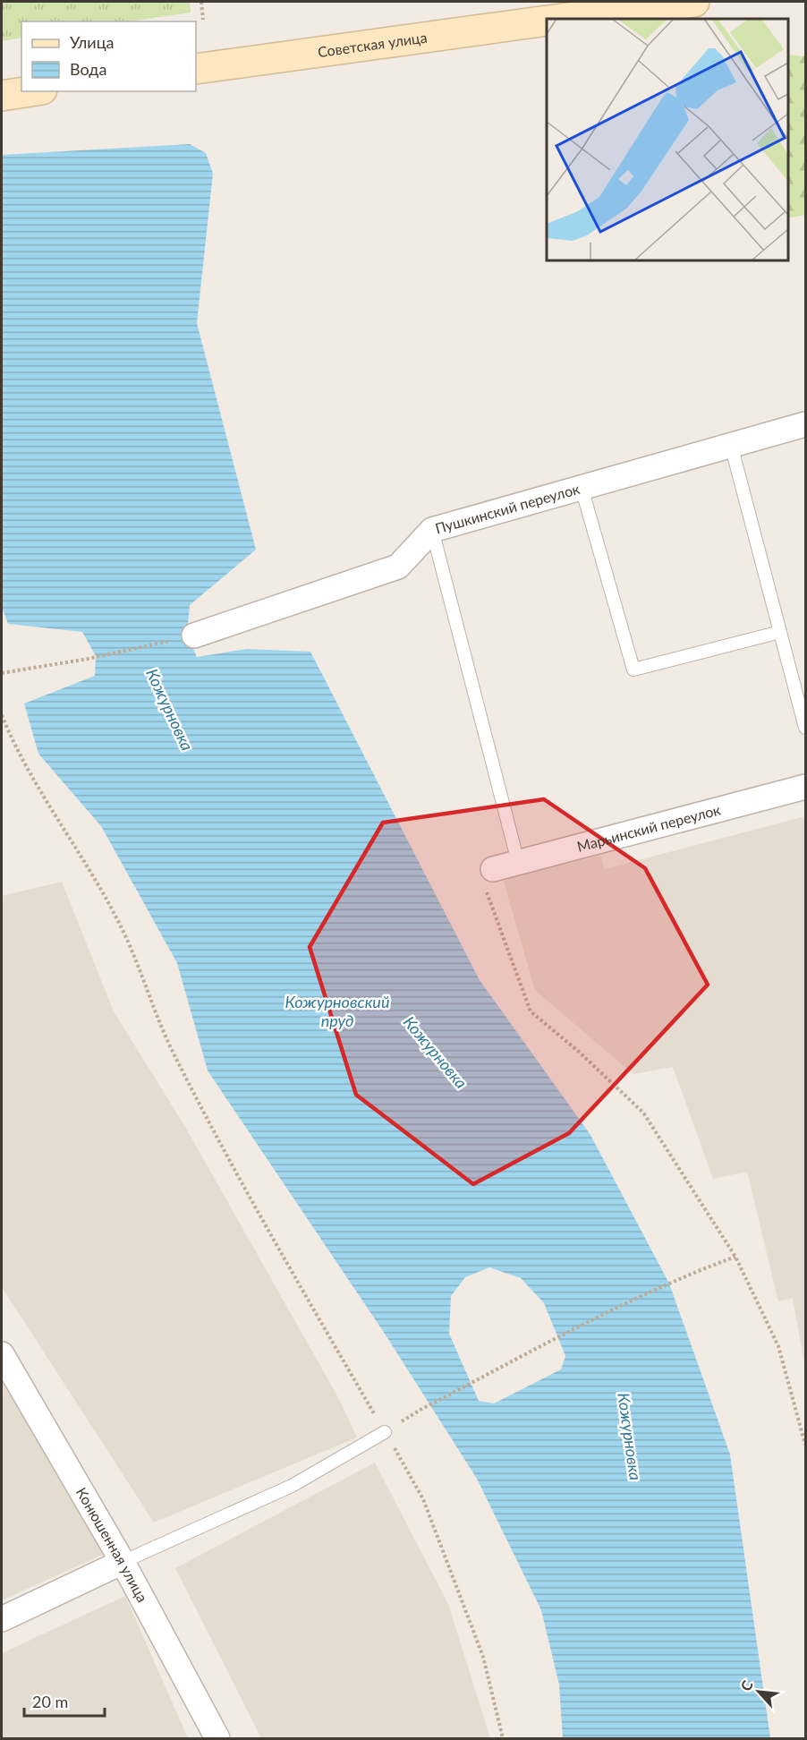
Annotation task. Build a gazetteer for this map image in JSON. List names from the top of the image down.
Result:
{
  "streets": {
    "main road": ["Советская улица"],
    "street": ["Пушкинский переулок", "Марьинский переулок", "Конюшенная улица"]
  },
  "water": ["Кожурновка", "Кожурновский пруд"],
  "legend": ["Улица", "Вода"],
  "scale_bar": "20 m",
  "north": "top left"
}
